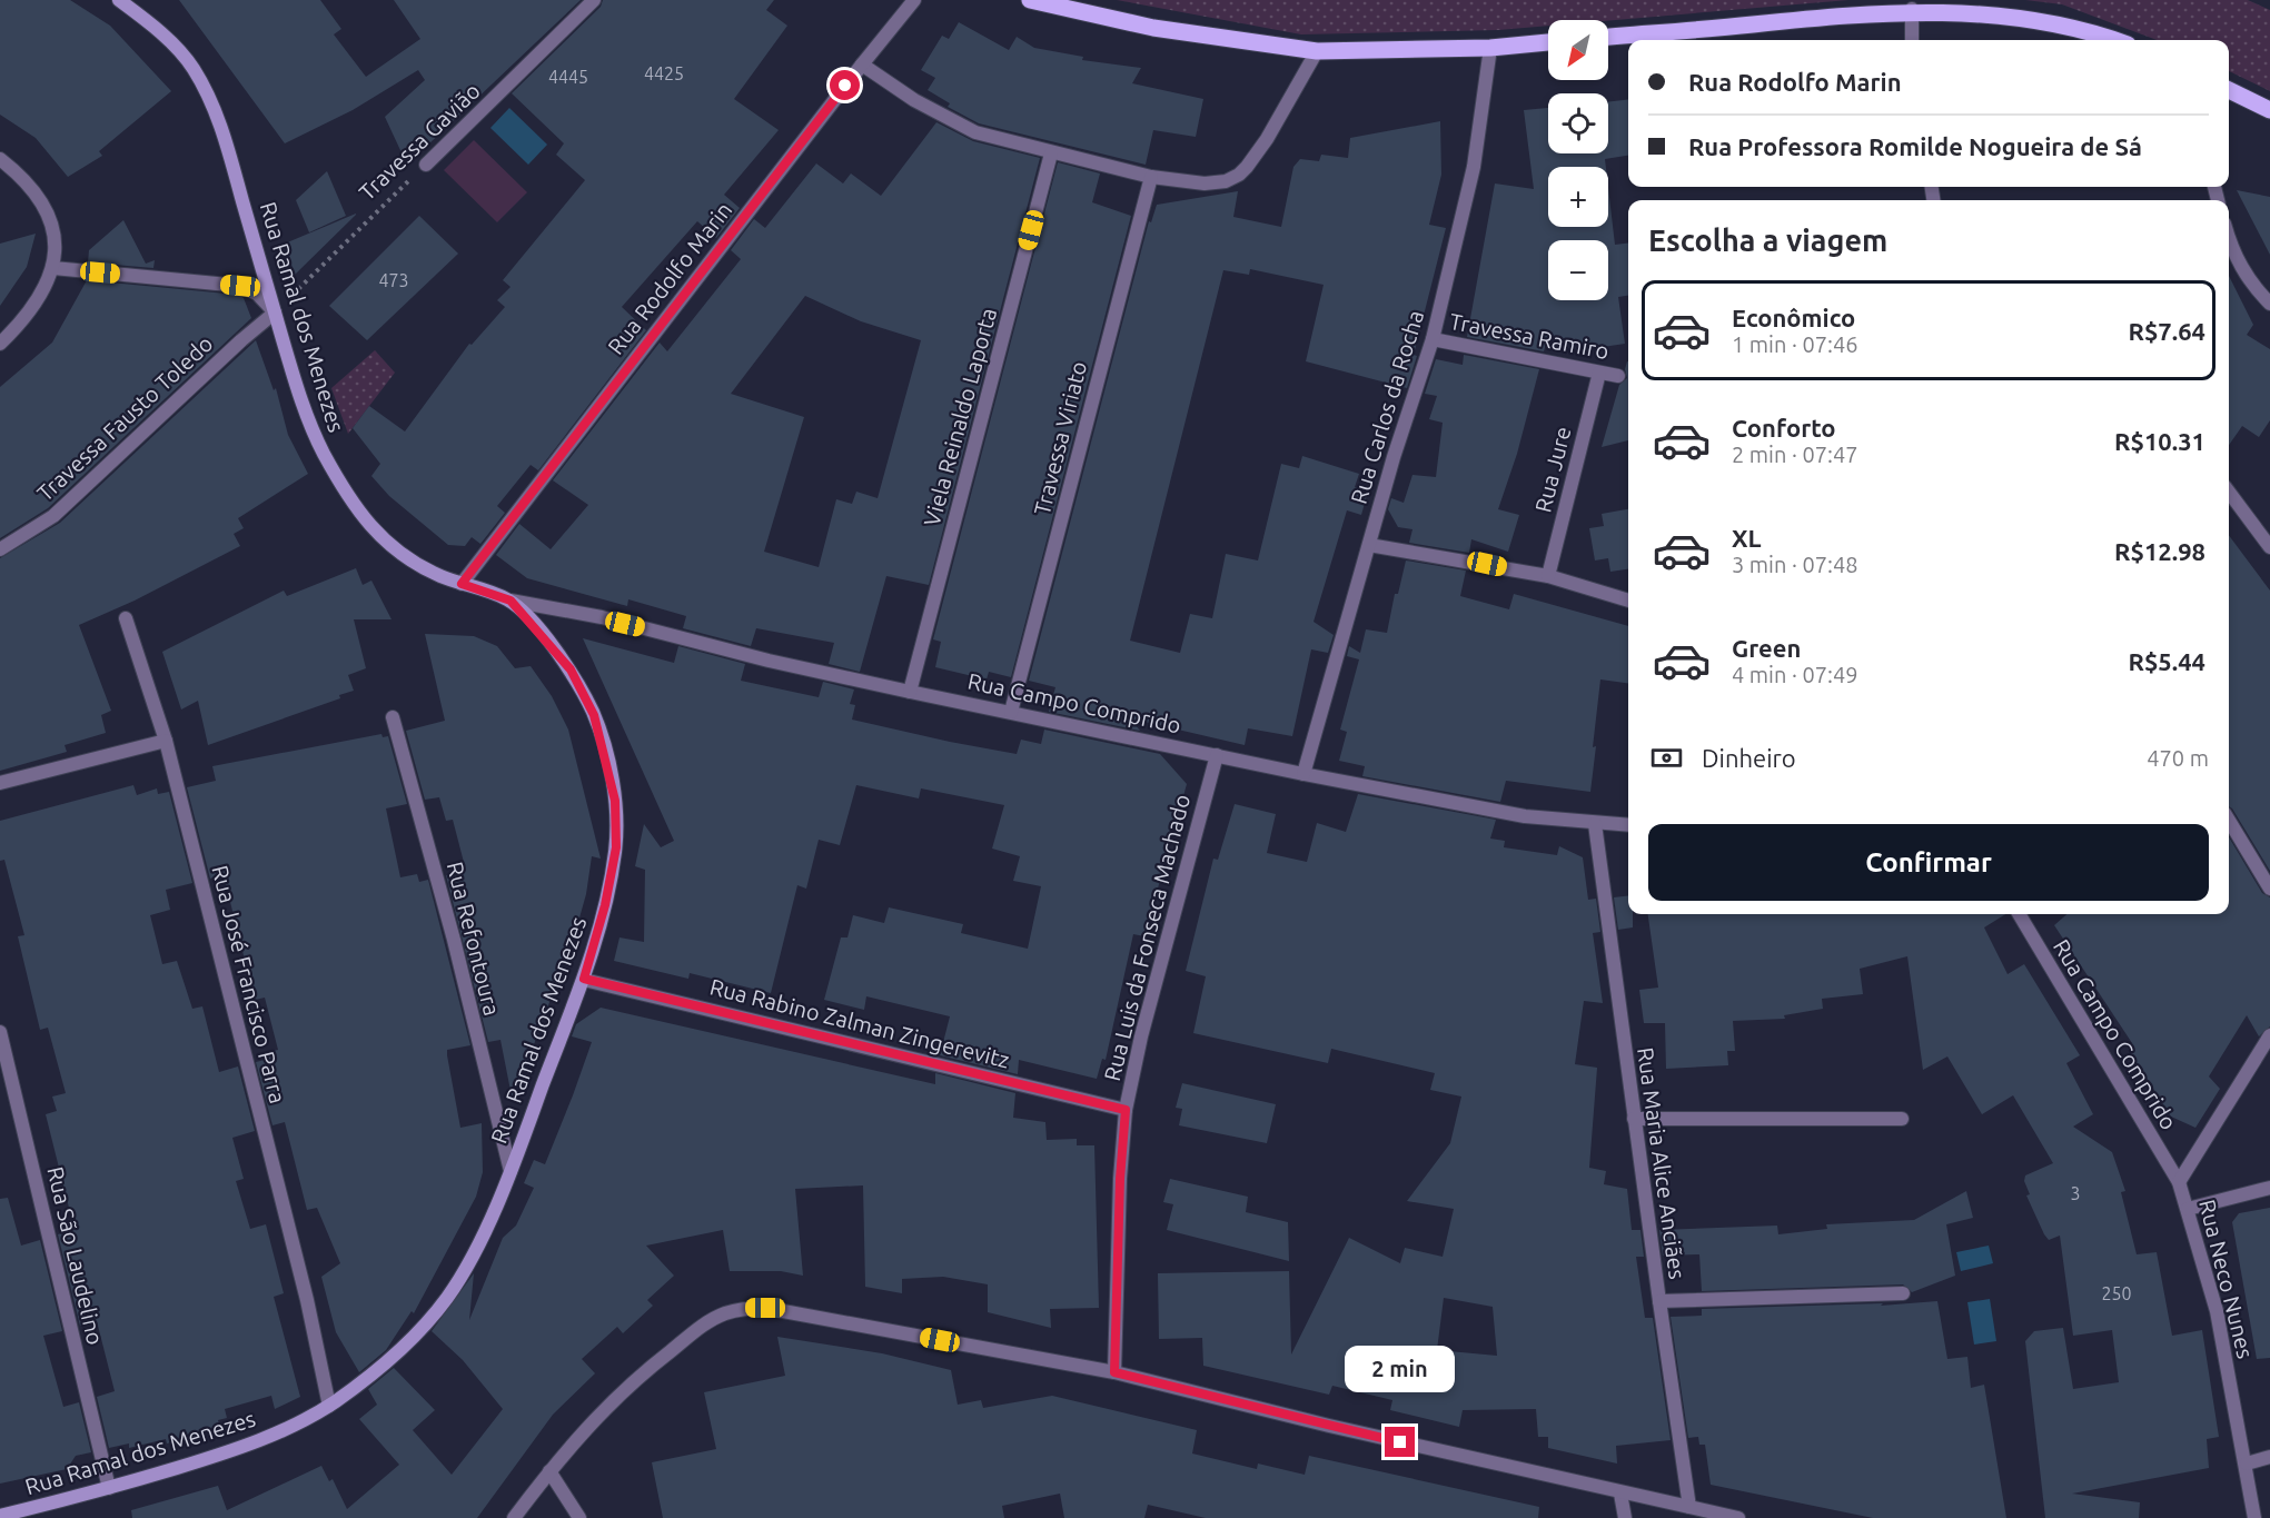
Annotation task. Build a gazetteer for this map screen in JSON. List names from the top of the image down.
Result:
{
  "streets": {
    "street": [
      "Travessa Gavião",
      "Rua Rodolfo Marin",
      "Rua Ramal dos Menezes",
      "Travessa Ramiro",
      "Rua Carlos da Rocha",
      "Viela Reinaldo Laporta",
      "Travessa Fausto Toledo",
      "Travessa Viriato",
      "Rua Jure",
      "Rua Campo Comprido",
      "Rua Luis da Fonseca Machado",
      "Rua Refontoura",
      "Rua José Francisco Parra",
      "Rua Rabino Zalman Zingerevitz",
      "Rua Maria Alice Anciães",
      "Rua São Laudelino",
      "Rua Neco Nunes"
    ]
  },
  "crossings": [
    ["Travessa Gavião", "Rua Ramal dos Menezes"],
    ["Travessa Gavião", "Travessa Fausto Toledo"],
    ["Rua Rodolfo Marin", "Rua Ramal dos Menezes"],
    ["Rua Ramal dos Menezes", "Travessa Fausto Toledo"],
    ["Rua Ramal dos Menezes", "Rua Campo Comprido"],
    ["Rua Ramal dos Menezes", "Rua Refontoura"],
    ["Rua Ramal dos Menezes", "Rua José Francisco Parra"],
    ["Rua Ramal dos Menezes", "Rua Rabino Zalman Zingerevitz"],
    ["Rua Ramal dos Menezes", "Rua São Laudelino"],
    ["Travessa Ramiro", "Rua Carlos da Rocha"],
    ["Travessa Ramiro", "Rua Jure"],
    ["Rua Carlos da Rocha", "Rua Campo Comprido"],
    ["Viela Reinaldo Laporta", "Rua Campo Comprido"],
    ["Travessa Viriato", "Rua Campo Comprido"],
    ["Rua Campo Comprido", "Rua Luis da Fonseca Machado"],
    ["Rua Campo Comprido", "Rua Maria Alice Anciães"],
    ["Rua Campo Comprido", "Rua Neco Nunes"],
    ["Rua Luis da Fonseca Machado", "Rua Rabino Zalman Zingerevitz"]
  ],
  "house_numbers": [
    "4425",
    "4445",
    "473",
    "3",
    "250"
  ],
  "north": "bottom left",
  "page": {
    "map_buttons": ["+", "−"],
    "banner": ["Rua Rodolfo Marin", "Rua Professora Romilde Nogueira de Sá"],
    "heading": "Escolha a viagem",
    "list": [
      {
        "name": "Econômico",
        "note": "1 min · 07:46",
        "value": "R$7.64"
      },
      {
        "name": "Conforto",
        "note": "2 min · 07:47",
        "value": "R$10.31"
      },
      {
        "name": "XL",
        "note": "3 min · 07:48",
        "value": "R$12.98"
      },
      {
        "name": "Green",
        "note": "4 min · 07:49",
        "value": "R$5.44"
      }
    ],
    "pay": ["Dinheiro", "470 m"],
    "buttons": "Confirmar",
    "bubble": "2 min"
  }
}
